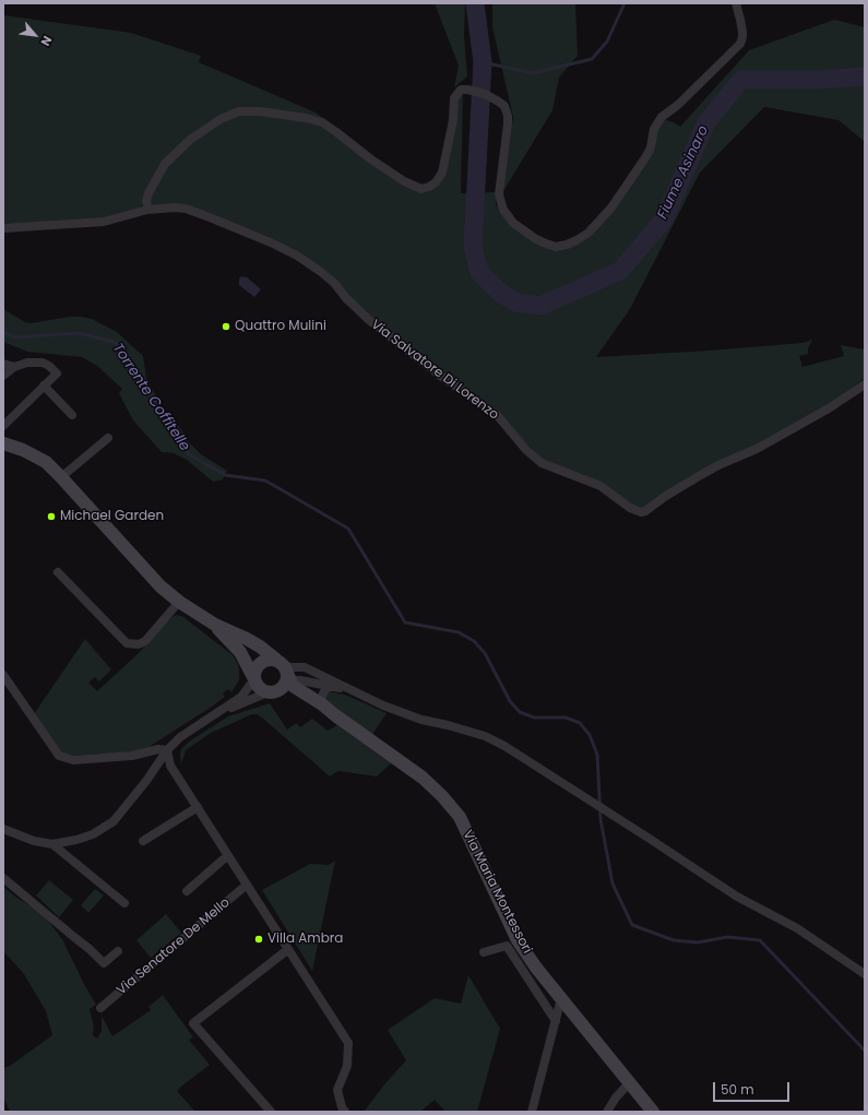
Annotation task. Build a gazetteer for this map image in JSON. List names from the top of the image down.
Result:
{
  "streets": {
    "street": ["Via Salvatore Di Lorenzo", "Via Maria Montessori", "Via Senatore De Mello"]
  },
  "water": ["Fiume Asinaro", "Torrente Coffitelle"],
  "places": ["Quattro Mulini", "Michael Garden", "Villa Ambra"],
  "scale_bar": "50 m",
  "north": "bottom right"
}
